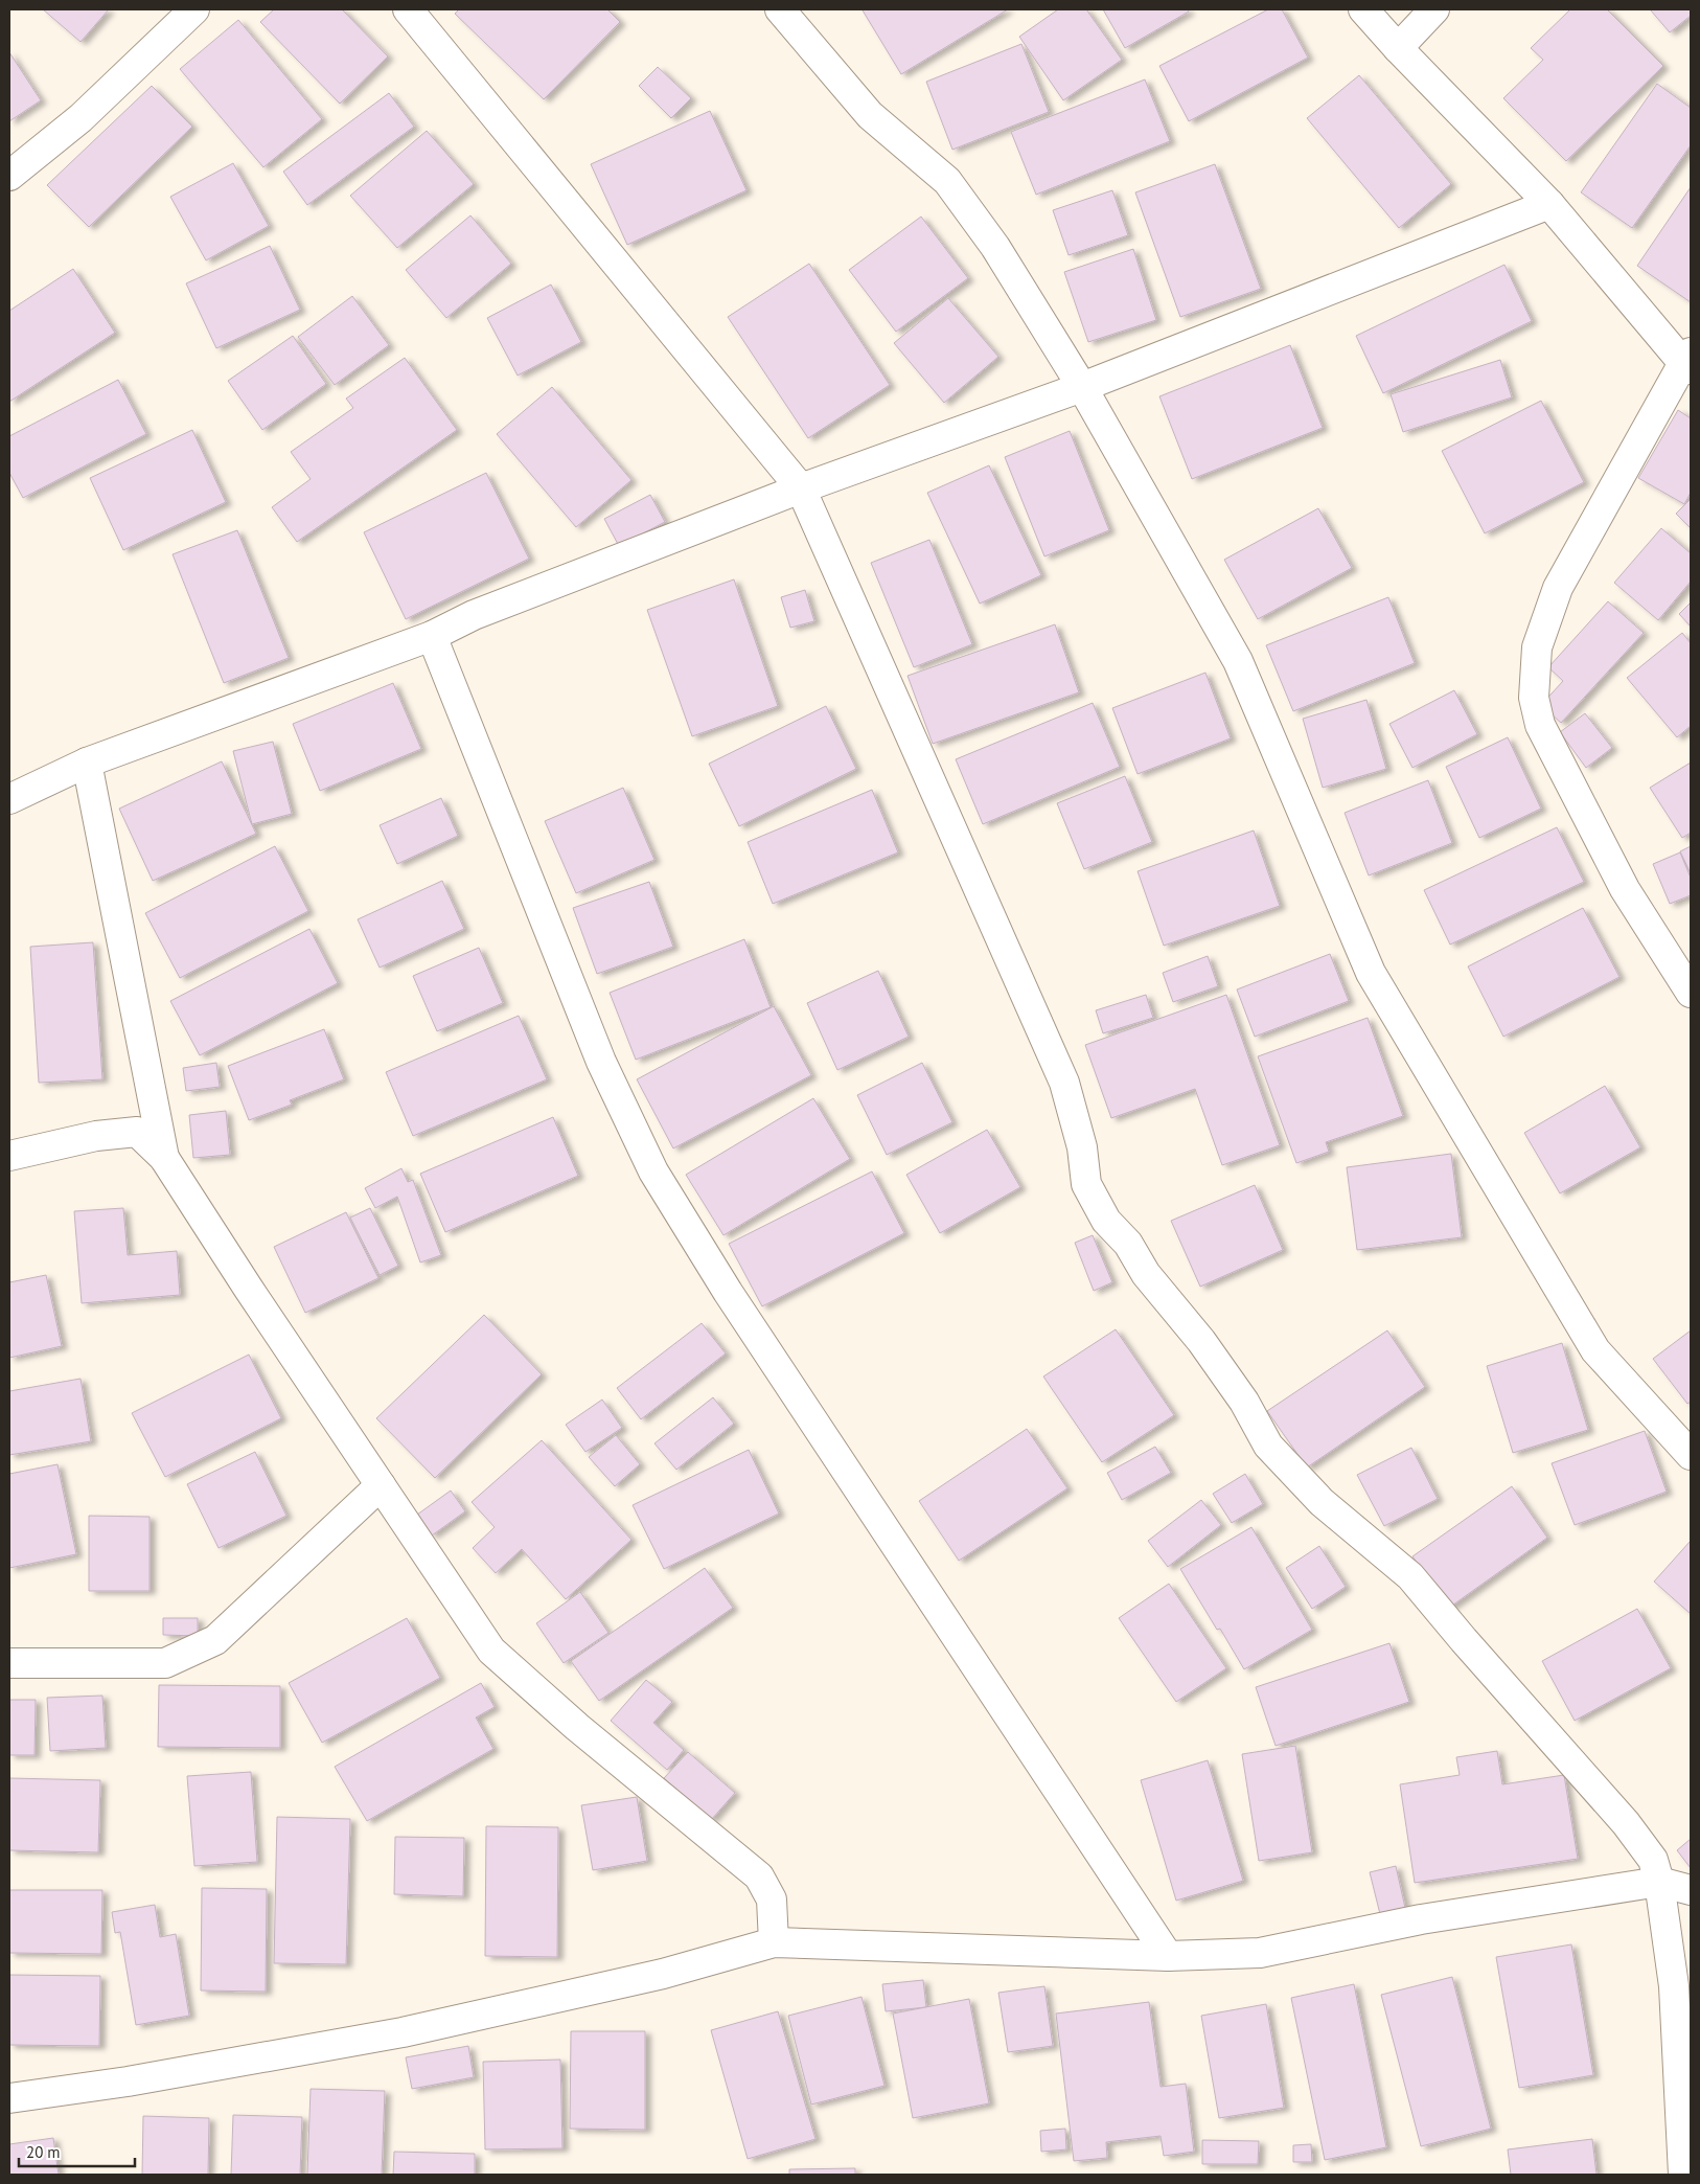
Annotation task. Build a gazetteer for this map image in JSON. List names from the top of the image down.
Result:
{
  "scale_bar": "20 m"
}
